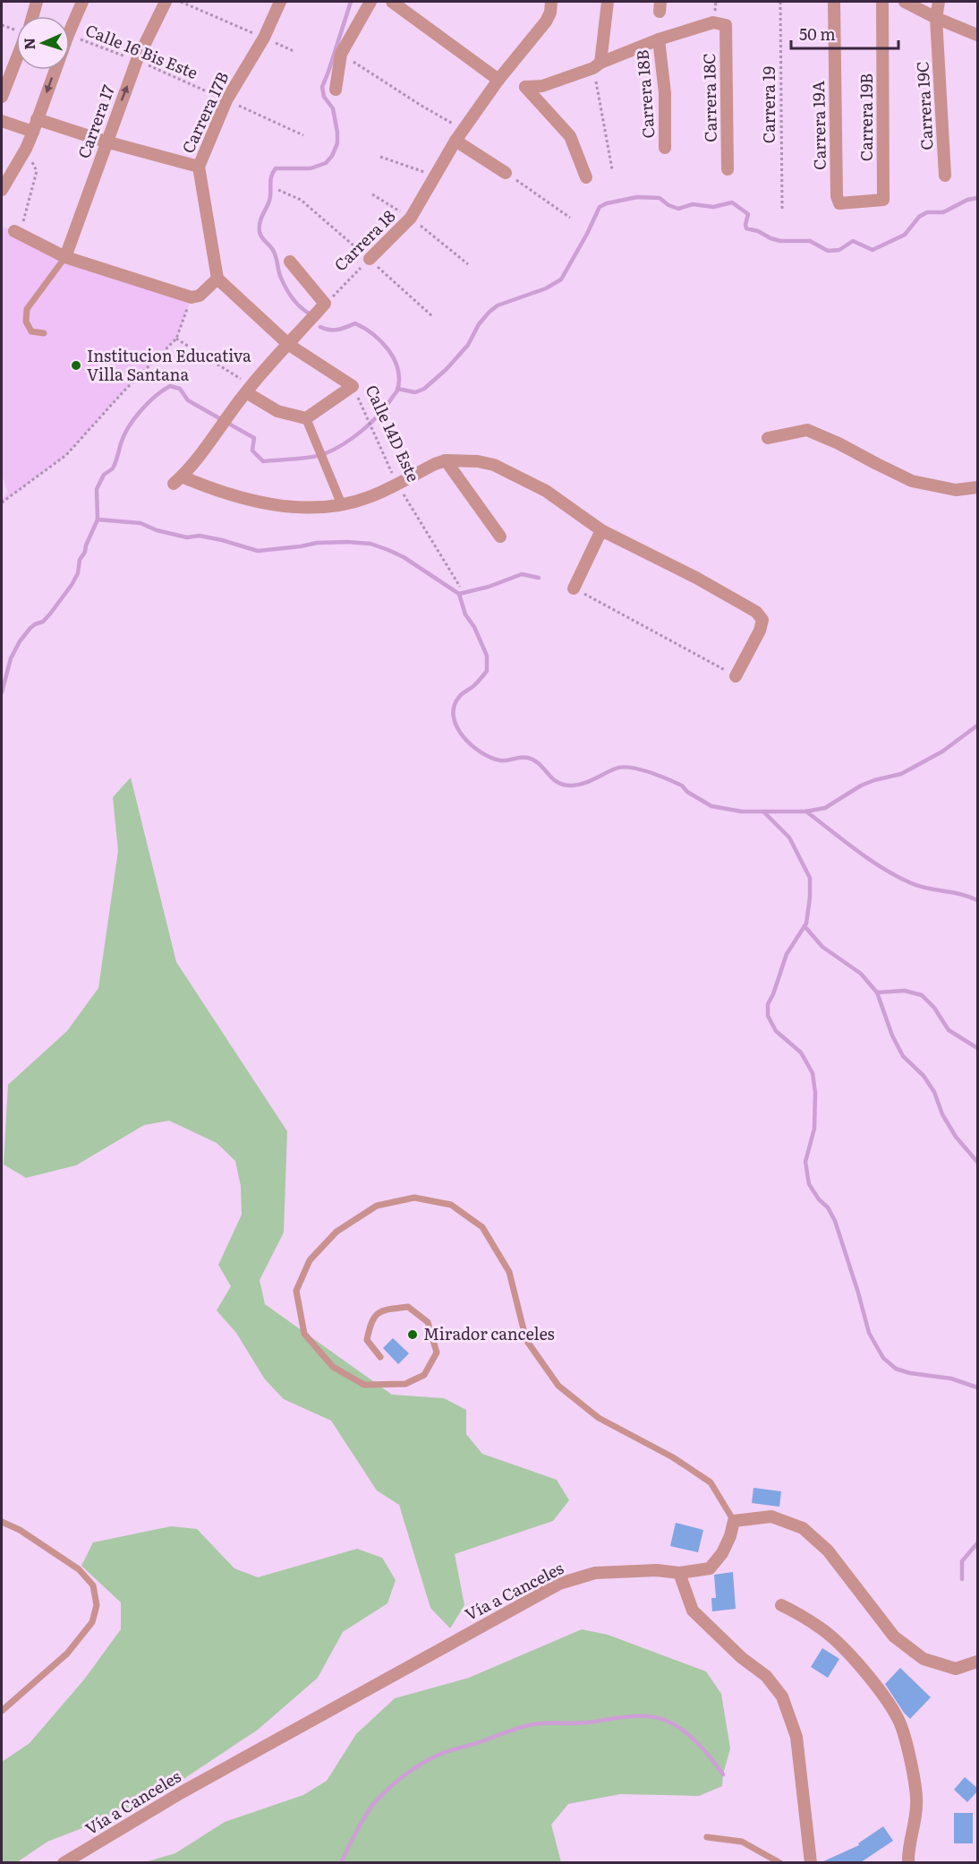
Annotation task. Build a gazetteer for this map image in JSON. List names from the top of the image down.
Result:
{
  "streets": {
    "street": [
      "Carrera 18B",
      "Carrera 18C",
      "Carrera 19C",
      "Carrera 17B",
      "Carrera 19B",
      "Carrera 17",
      "Carrera 19A",
      "Carrera 18",
      "Calle 14D Este",
      "Vía a Canceles"
    ],
    "path": ["Calle 16 Bis Este", "Carrera 19"]
  },
  "crossings": [
    ["Calle 16 Bis Este", "Carrera 17B"],
    ["Calle 16 Bis Este", "Carrera 17"],
    ["Carrera 18B", "Carrera 18C"],
    ["Carrera 17B", "Calle 14D Este"],
    ["Carrera 19B", "Carrera 19A"]
  ],
  "places": ["Institucion Educativa Villa Santana", "Mirador canceles"],
  "scale_bar": "50 m",
  "north": "left"
}
